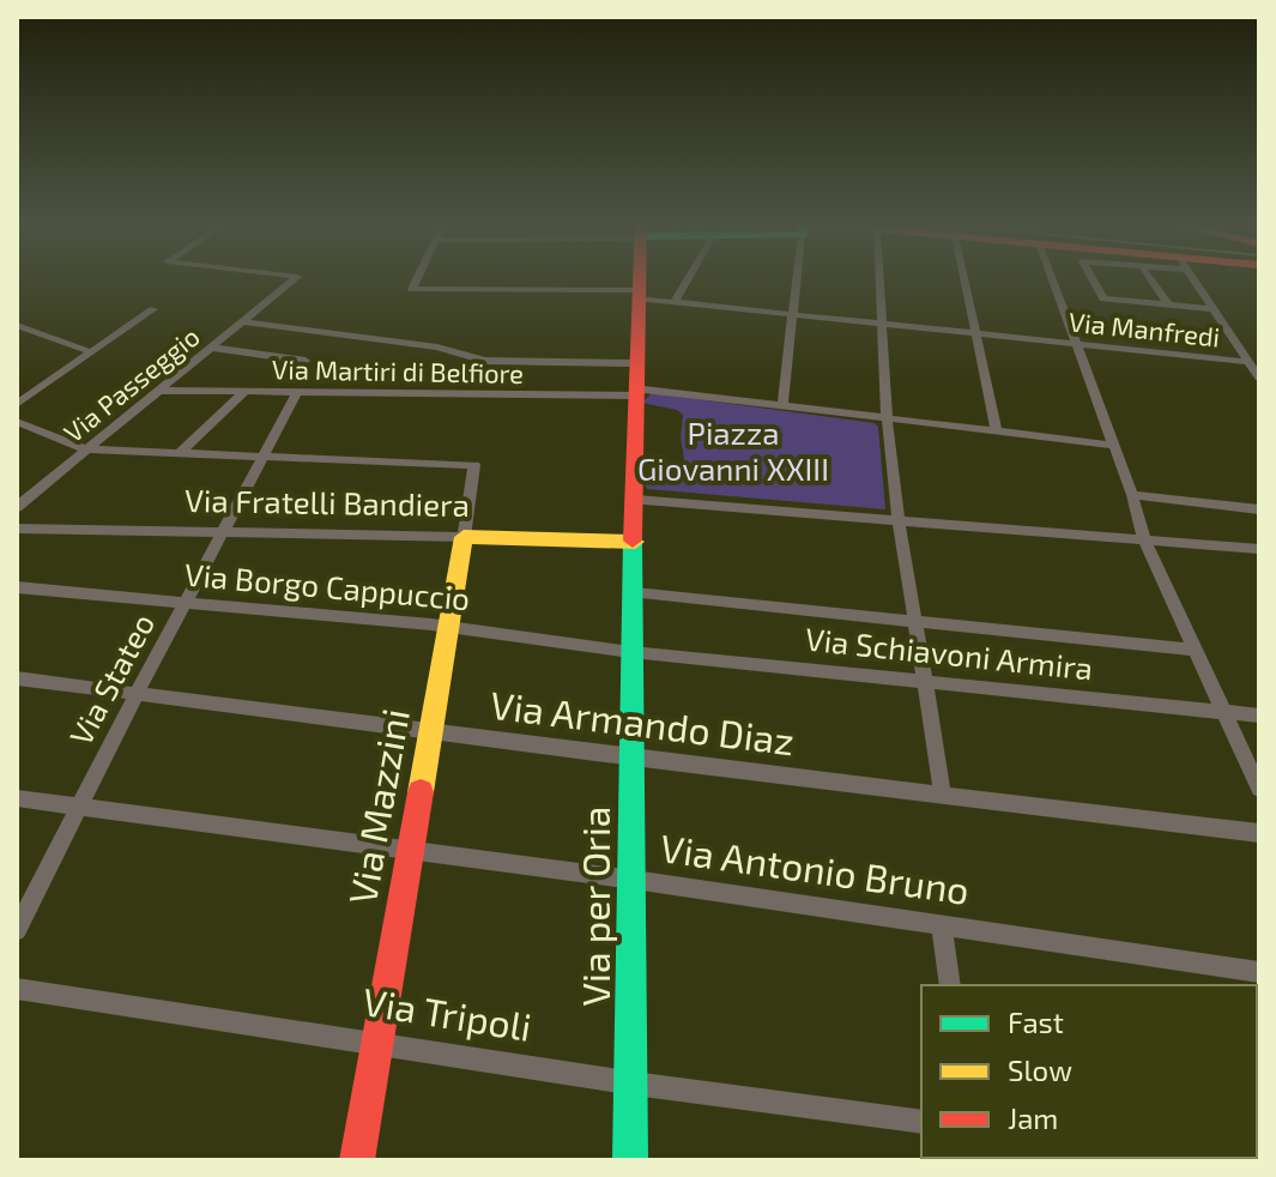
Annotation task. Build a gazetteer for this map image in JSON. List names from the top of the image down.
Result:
{
  "streets": {
    "street": [
      "Via Manfredi",
      "Via Martiri di Belfiore",
      "Via Passeggio",
      "Via Fratelli Bandiera",
      "Via Borgo Cappuccio",
      "Via Schiavoni Armira",
      "Via Stateo",
      "Via Armando Diaz",
      "Via Mazzini",
      "Via Antonio Bruno",
      "Via per Oria",
      "Via Tripoli"
    ]
  },
  "crossings": [
    ["Via Manfredi", "Via per Oria"],
    ["Via Martiri di Belfiore", "Via Passeggio"],
    ["Via Martiri di Belfiore", "Via Stateo"],
    ["Via Martiri di Belfiore", "Via per Oria"],
    ["Via Fratelli Bandiera", "Via Stateo"],
    ["Via Fratelli Bandiera", "Via Mazzini"],
    ["Via Fratelli Bandiera", "Via per Oria"],
    ["Via Borgo Cappuccio", "Via Schiavoni Armira"],
    ["Via Borgo Cappuccio", "Via Stateo"],
    ["Via Borgo Cappuccio", "Via Mazzini"],
    ["Via Borgo Cappuccio", "Via per Oria"],
    ["Via Schiavoni Armira", "Via per Oria"],
    ["Via Stateo", "Via Armando Diaz"],
    ["Via Stateo", "Via Mazzini"],
    ["Via Stateo", "Via Antonio Bruno"],
    ["Via Armando Diaz", "Via Mazzini"],
    ["Via Armando Diaz", "Via per Oria"],
    ["Via Mazzini", "Via Antonio Bruno"],
    ["Via Mazzini", "Via Tripoli"],
    ["Via Antonio Bruno", "Via per Oria"],
    ["Via per Oria", "Via Tripoli"]
  ],
  "parks": ["Piazza Giovanni XXIII"],
  "legend": ["Fast", "Slow", "Jam"]
}
